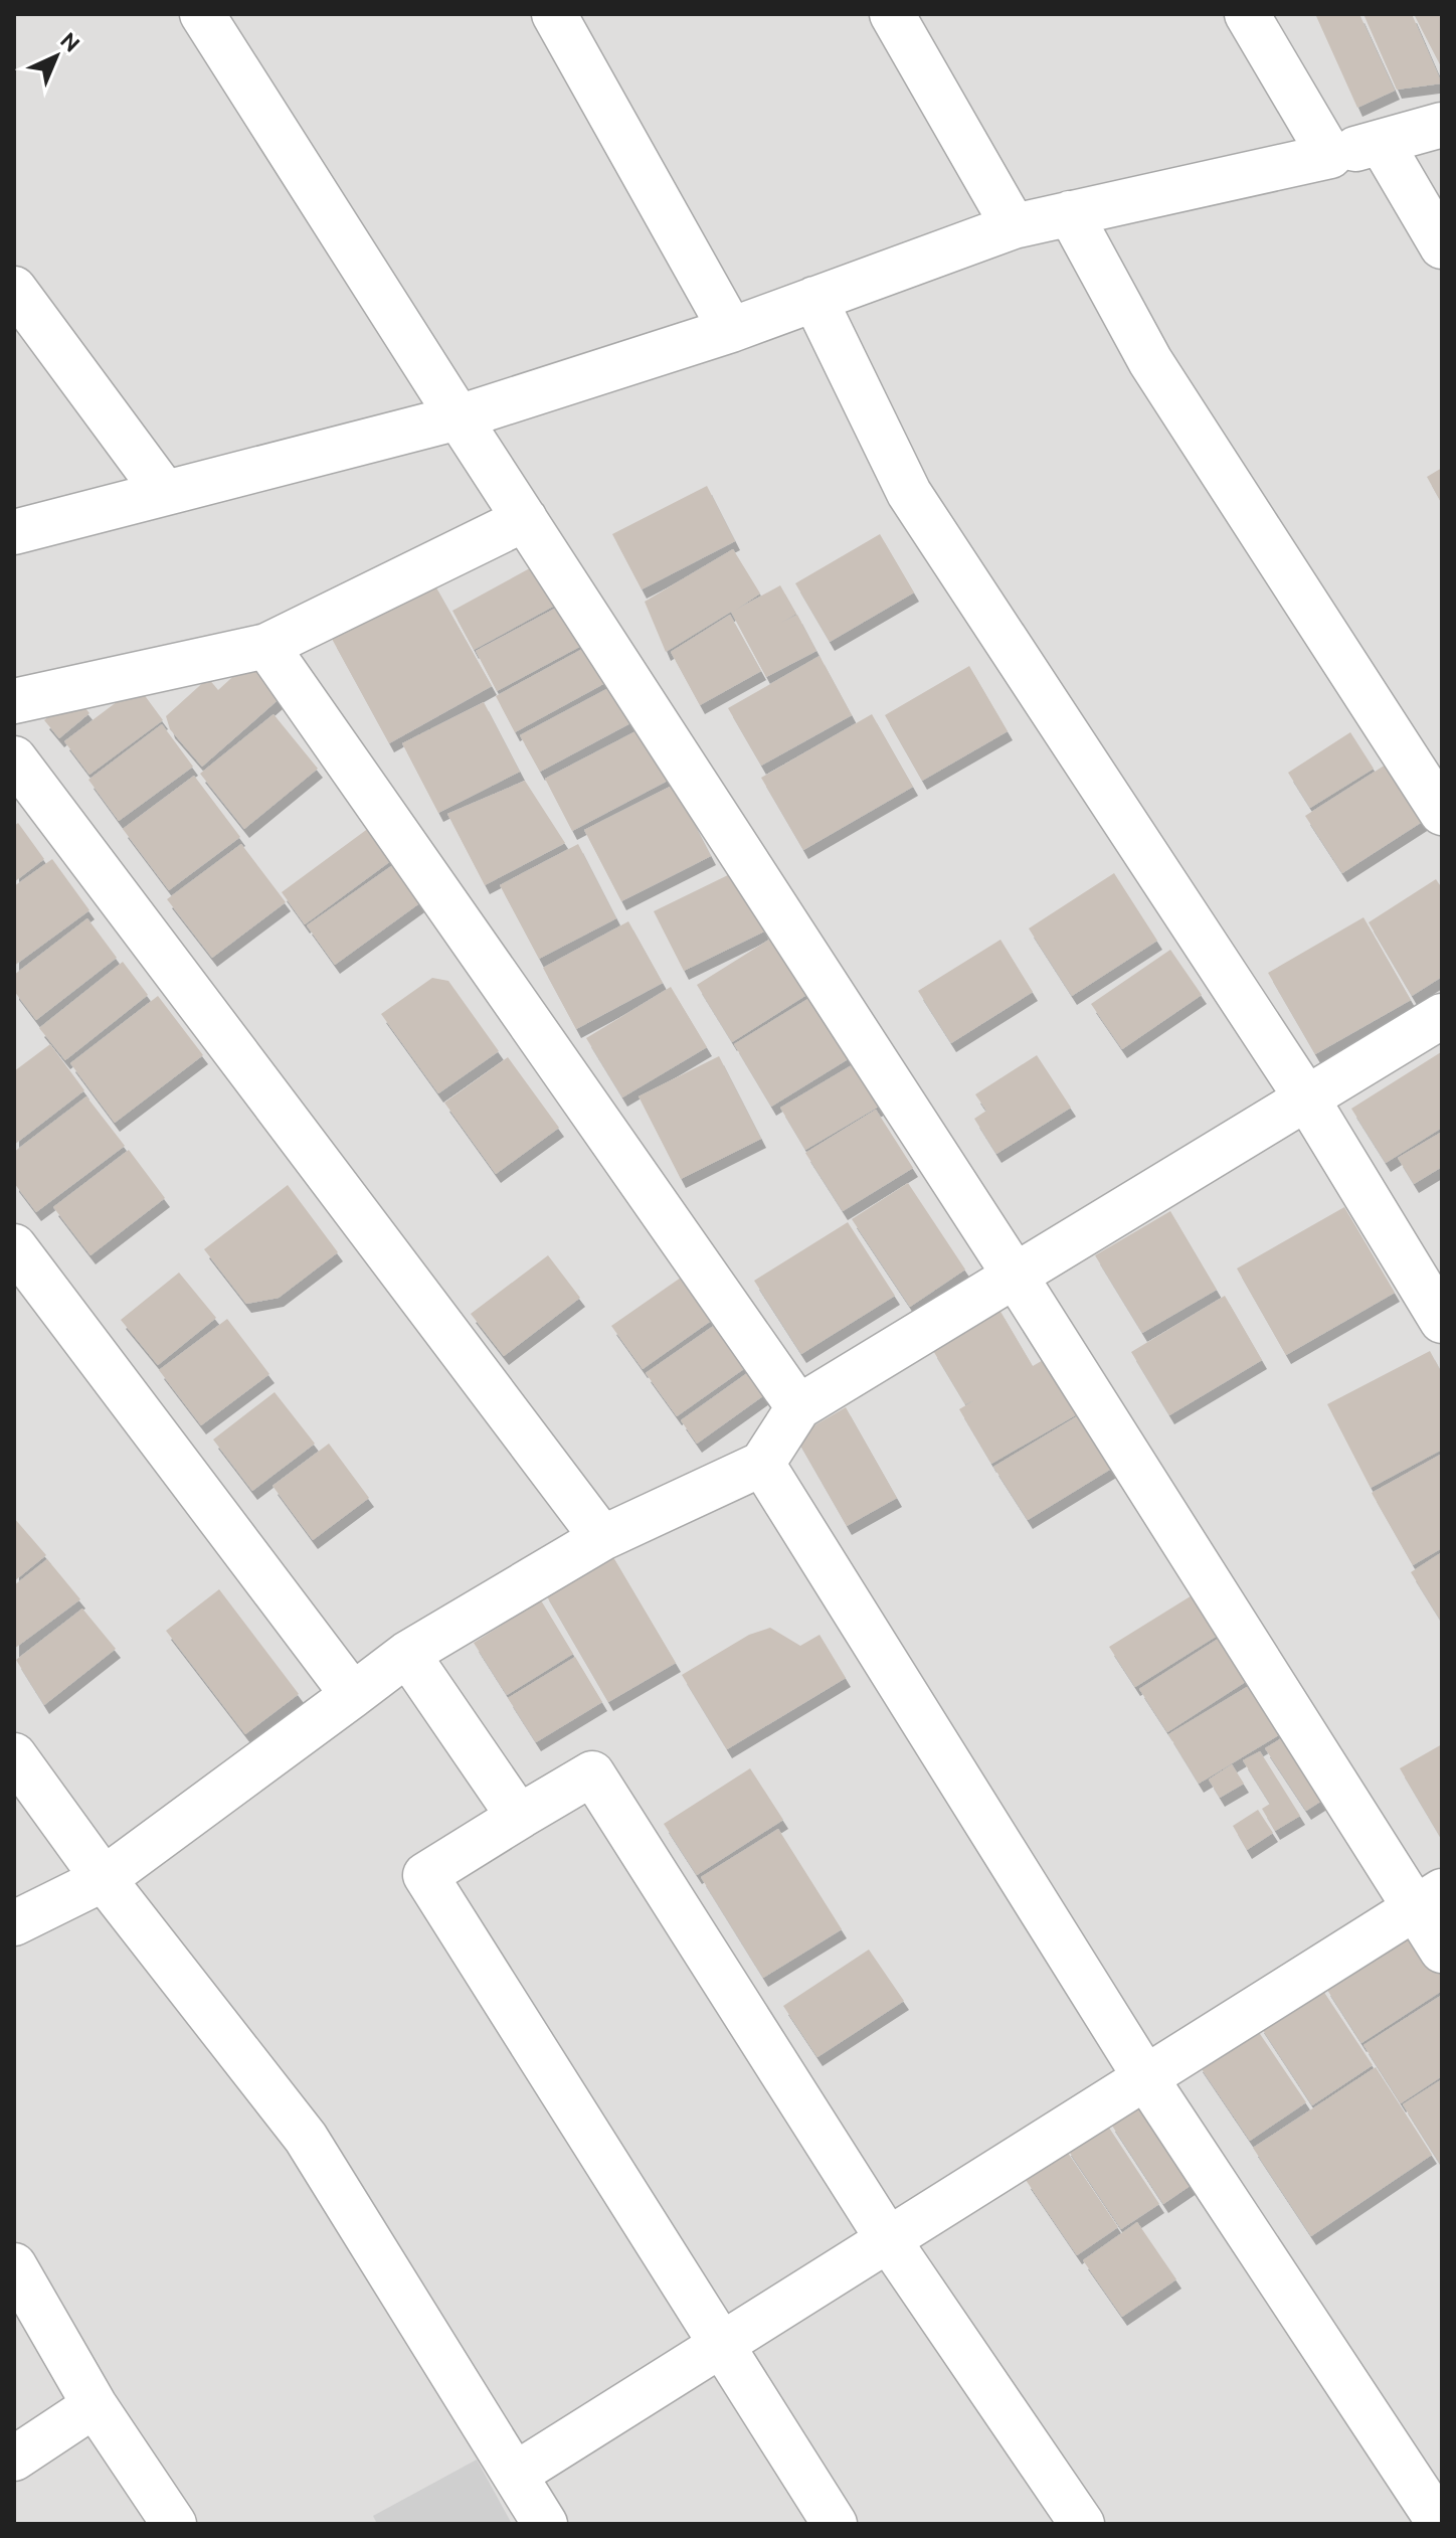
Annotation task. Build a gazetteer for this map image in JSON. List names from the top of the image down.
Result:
{
  "north": "top right"
}
